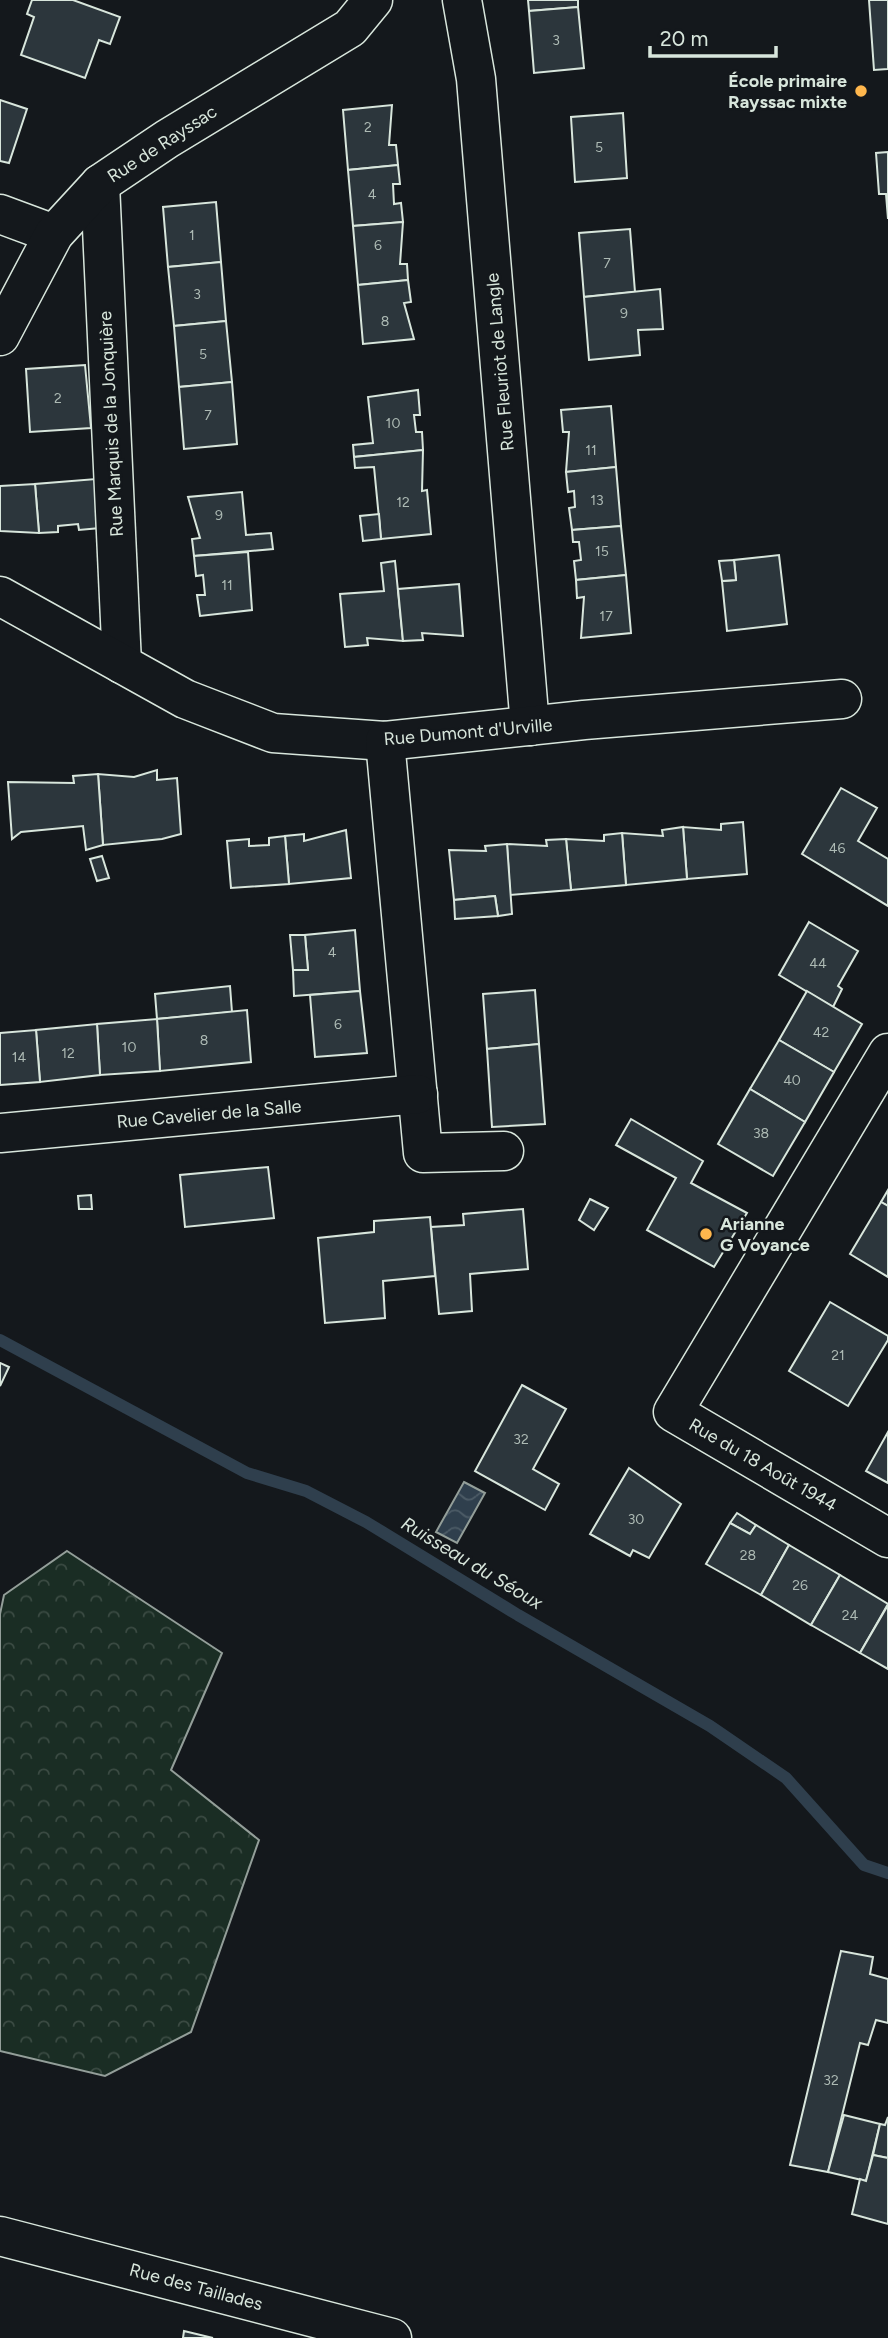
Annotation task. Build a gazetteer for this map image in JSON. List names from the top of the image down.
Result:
{
  "streets": {
    "street": [
      "Rue de Rayssac",
      "Rue Fleuriot de Langle",
      "Rue Marquis de la Jonquière",
      "Rue Dumont d'Urville",
      "Rue Cavelier de la Salle",
      "Rue du 18 Août 1944",
      "Rue des Taillades"
    ]
  },
  "crossings": [
    ["Rue de Rayssac", "Rue Marquis de la Jonquière"],
    ["Rue Fleuriot de Langle", "Rue Dumont d'Urville"],
    ["Rue Marquis de la Jonquière", "Rue Dumont d'Urville"]
  ],
  "water": ["Ruisseau du Séoux"],
  "places": ["École primaire Rayssac mixte", "Arianne G Voyance"],
  "house_numbers": [
    "3",
    "2",
    "5",
    "4",
    "1",
    "6",
    "7",
    "3",
    "9",
    "8",
    "5",
    "2",
    "7",
    "10",
    "11",
    "13",
    "12",
    "9",
    "15",
    "11",
    "17",
    "46",
    "4",
    "44",
    "6",
    "42",
    "8",
    "10",
    "12",
    "14",
    "40",
    "38",
    "21",
    "32",
    "30",
    "28",
    "26",
    "24",
    "32"
  ],
  "scale_bar": "20 m"
}
